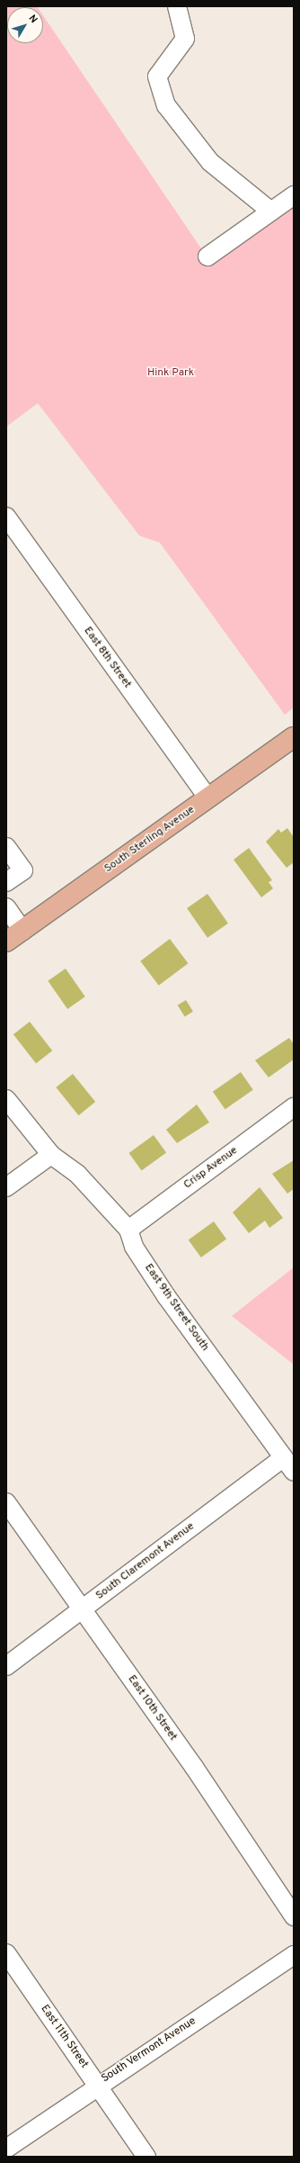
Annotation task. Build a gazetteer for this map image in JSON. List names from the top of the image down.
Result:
{
  "streets": {
    "main road": ["South Sterling Avenue"],
    "street": [
      "East 8th Street",
      "Crisp Avenue",
      "East 9th Street South",
      "South Claremont Avenue",
      "East 10th Street",
      "East 11th Street",
      "South Vermont Avenue"
    ]
  },
  "crossings": [
    ["East 8th Street", "South Sterling Avenue"],
    ["Crisp Avenue", "East 9th Street South"],
    ["East 9th Street South", "South Claremont Avenue"],
    ["South Claremont Avenue", "East 10th Street"],
    ["East 11th Street", "South Vermont Avenue"]
  ],
  "parks": ["Hink Park"],
  "north": "top right"
}
